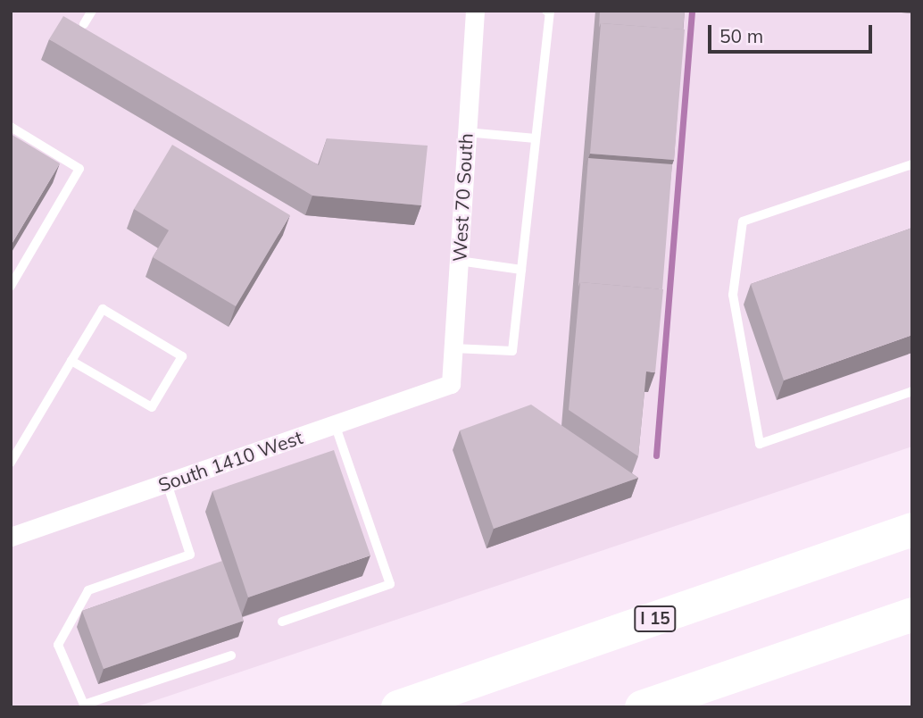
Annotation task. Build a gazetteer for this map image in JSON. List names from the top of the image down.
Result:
{
  "streets": {
    "highway": ["I 15"],
    "street": ["West 70 South", "South 1410 West"]
  },
  "crossings": [
    ["West 70 South", "South 1410 West"]
  ],
  "scale_bar": "50 m"
}
